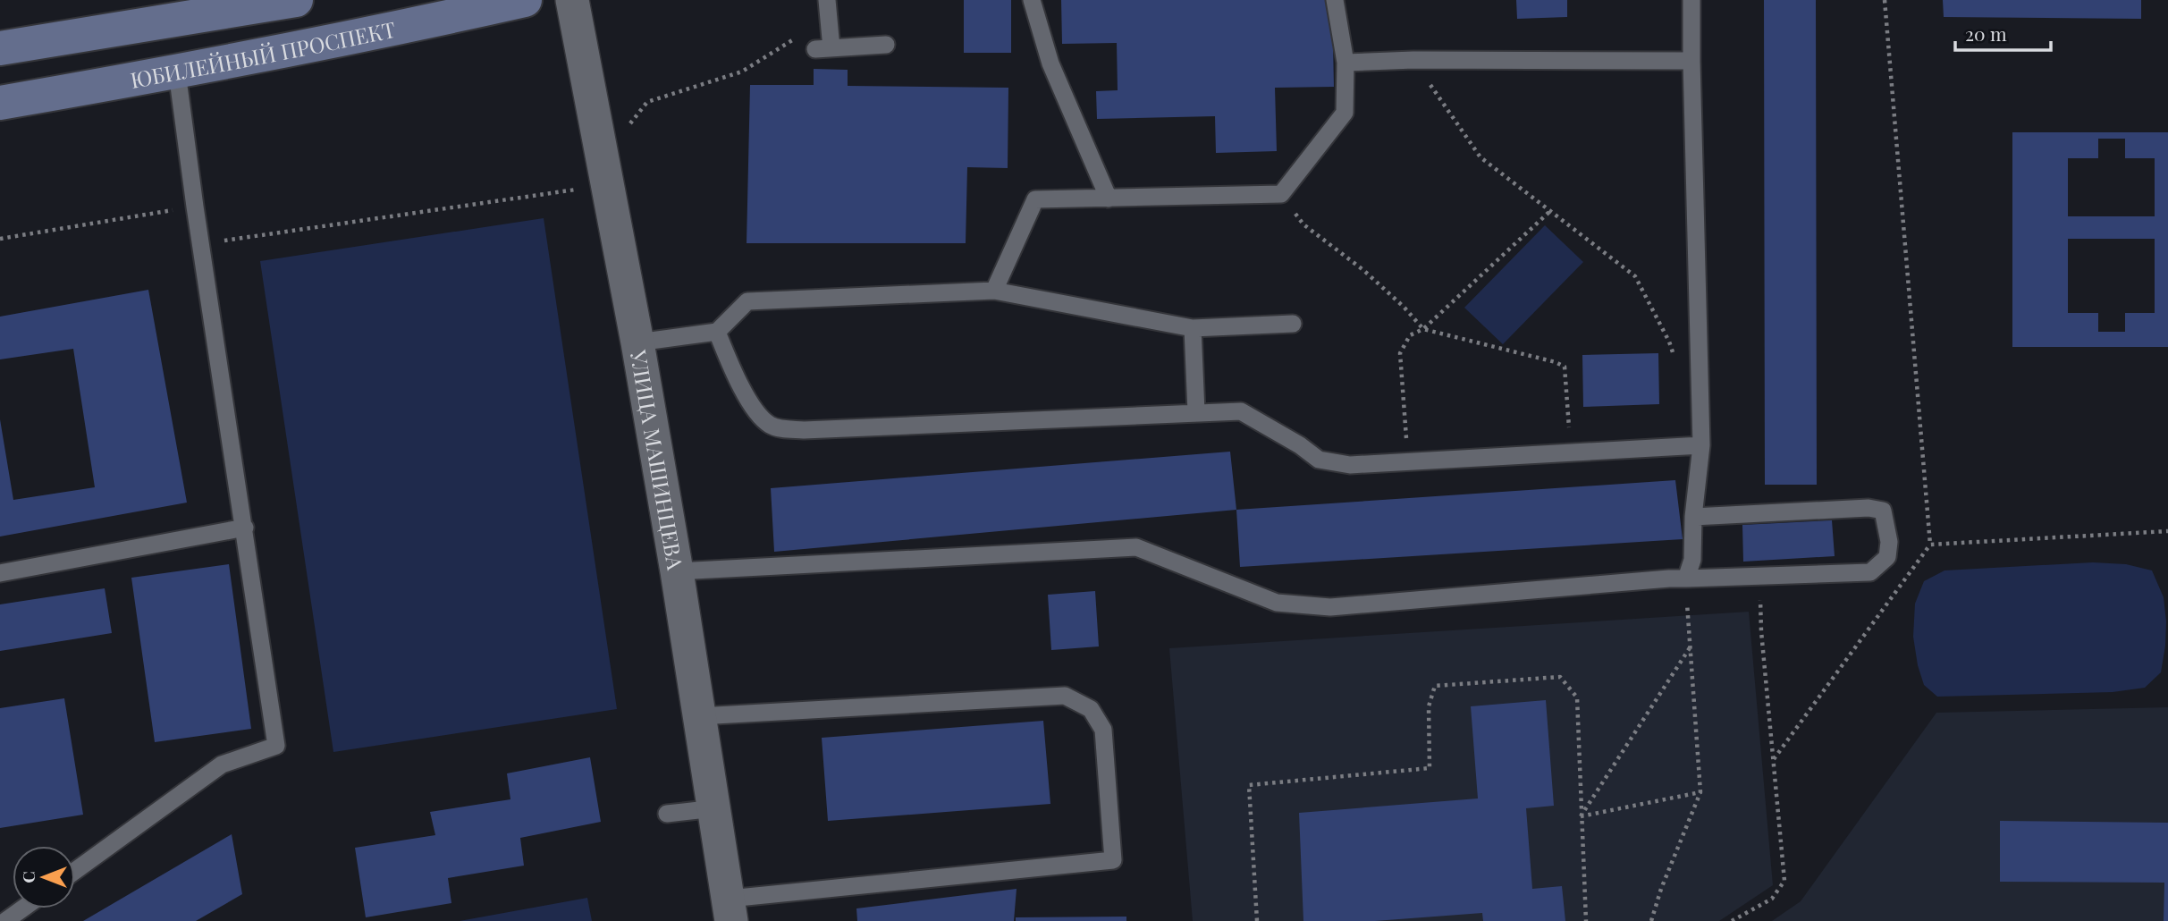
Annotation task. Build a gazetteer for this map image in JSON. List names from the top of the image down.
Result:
{
  "streets": {
    "main road": ["ЮБИЛЕЙНЫЙ ПРОСПЕКТ"],
    "street": ["УЛИЦА МАШИНЦЕВА"]
  },
  "scale_bar": "20 m",
  "north": "left"
}
